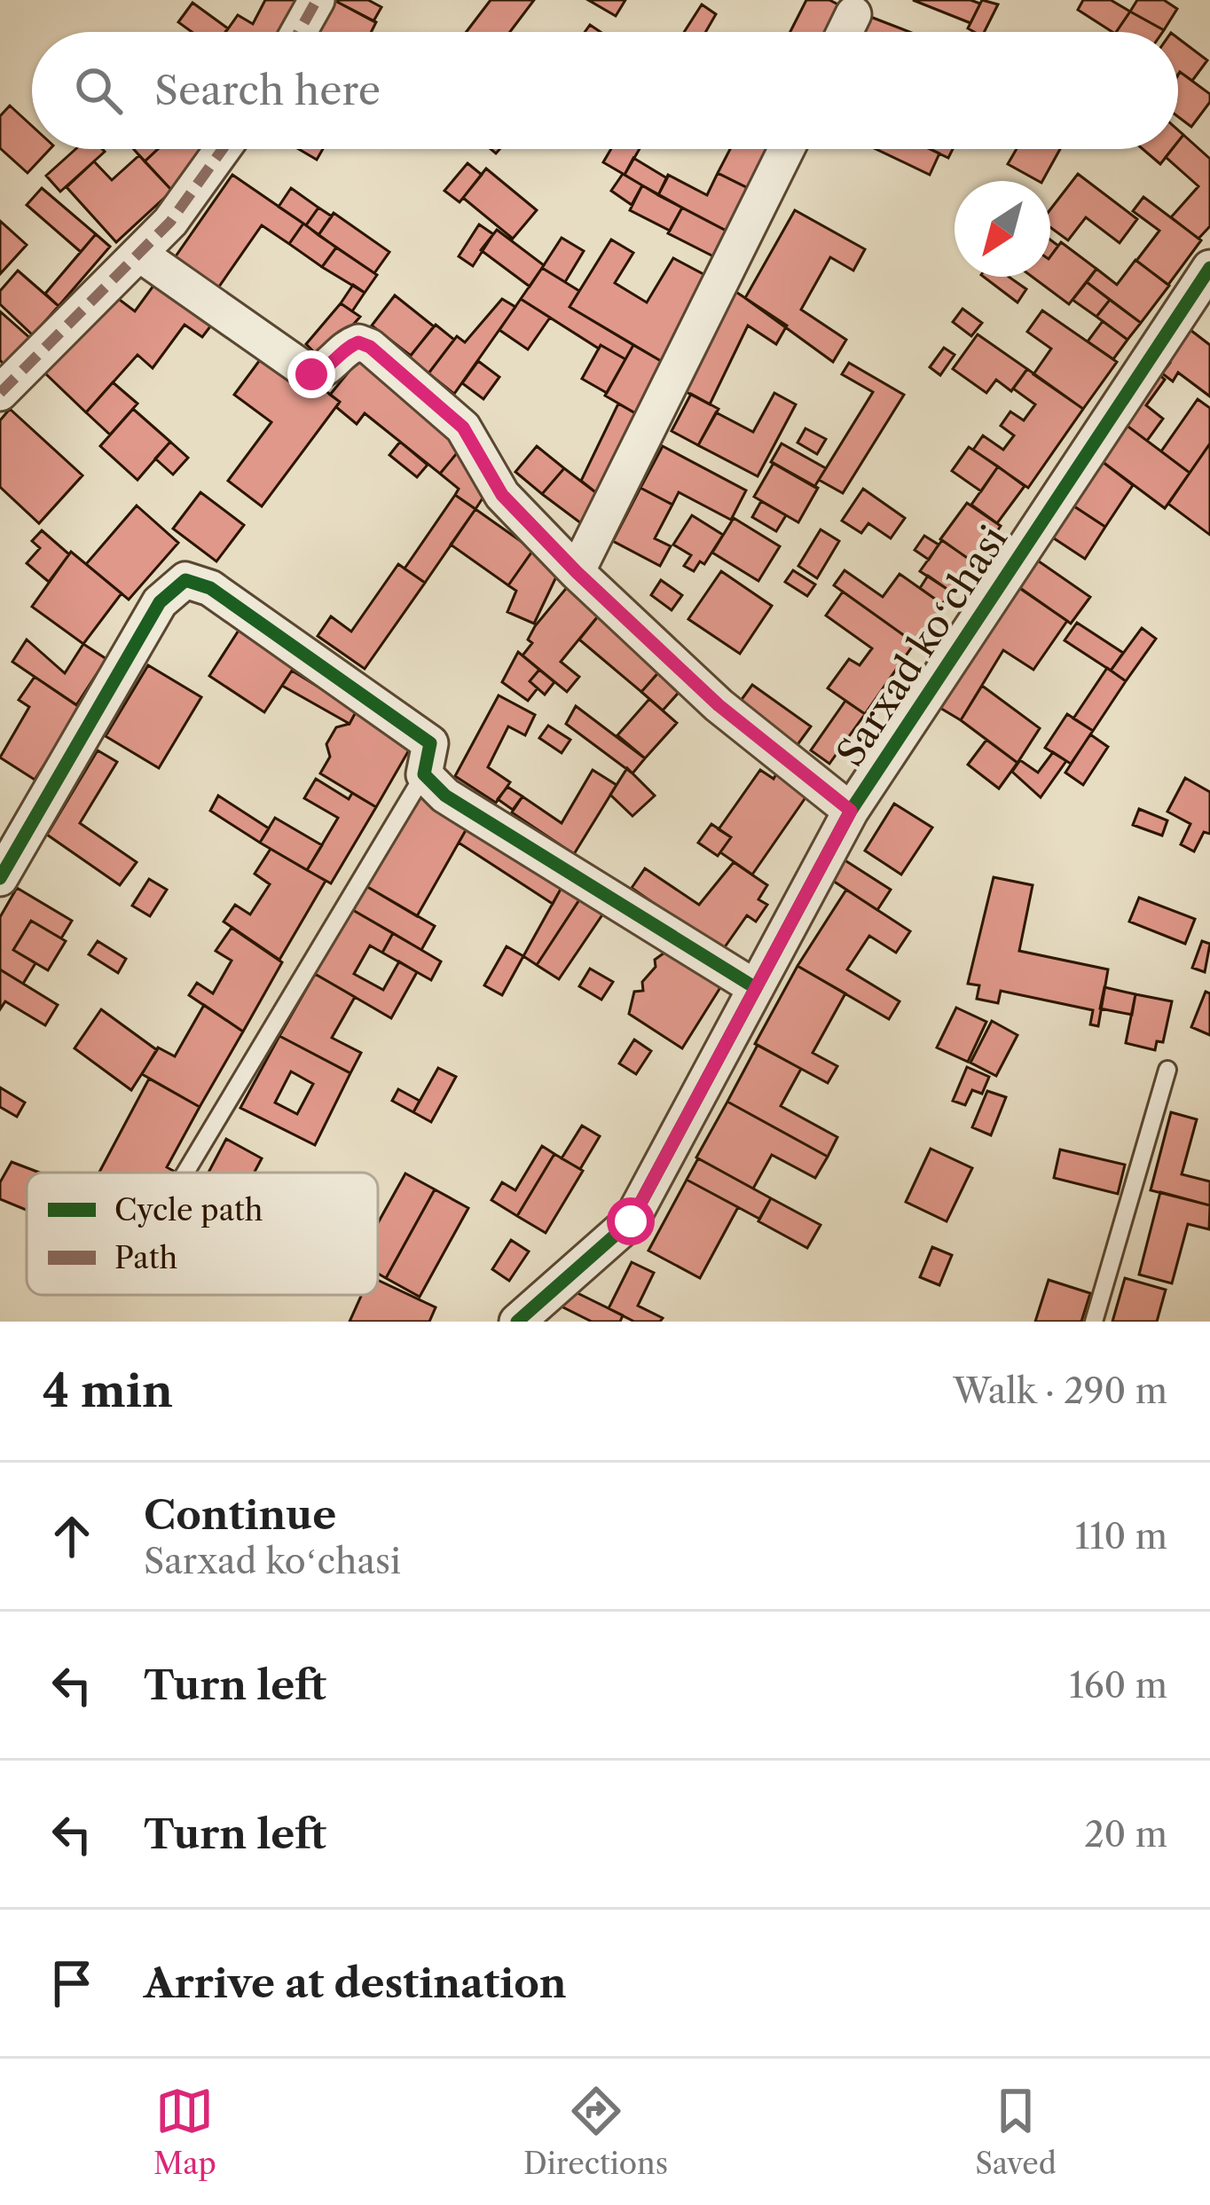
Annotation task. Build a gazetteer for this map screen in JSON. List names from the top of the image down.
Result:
{
  "streets": {
    "street": ["Sarxad koʻchasi"]
  },
  "legend": ["Cycle path", "Path"],
  "north": "bottom left",
  "page": {
    "search": "Search here",
    "heading": ["4 min", "Walk · 290 m"],
    "list": [
      ["Continue", "Sarxad koʻchasi", "110 m"],
      ["Turn left", "160 m"],
      ["Turn left", "20 m"],
      "Arrive at destination"
    ],
    "nav": ["Map", "Directions", "Saved"]
  }
}
